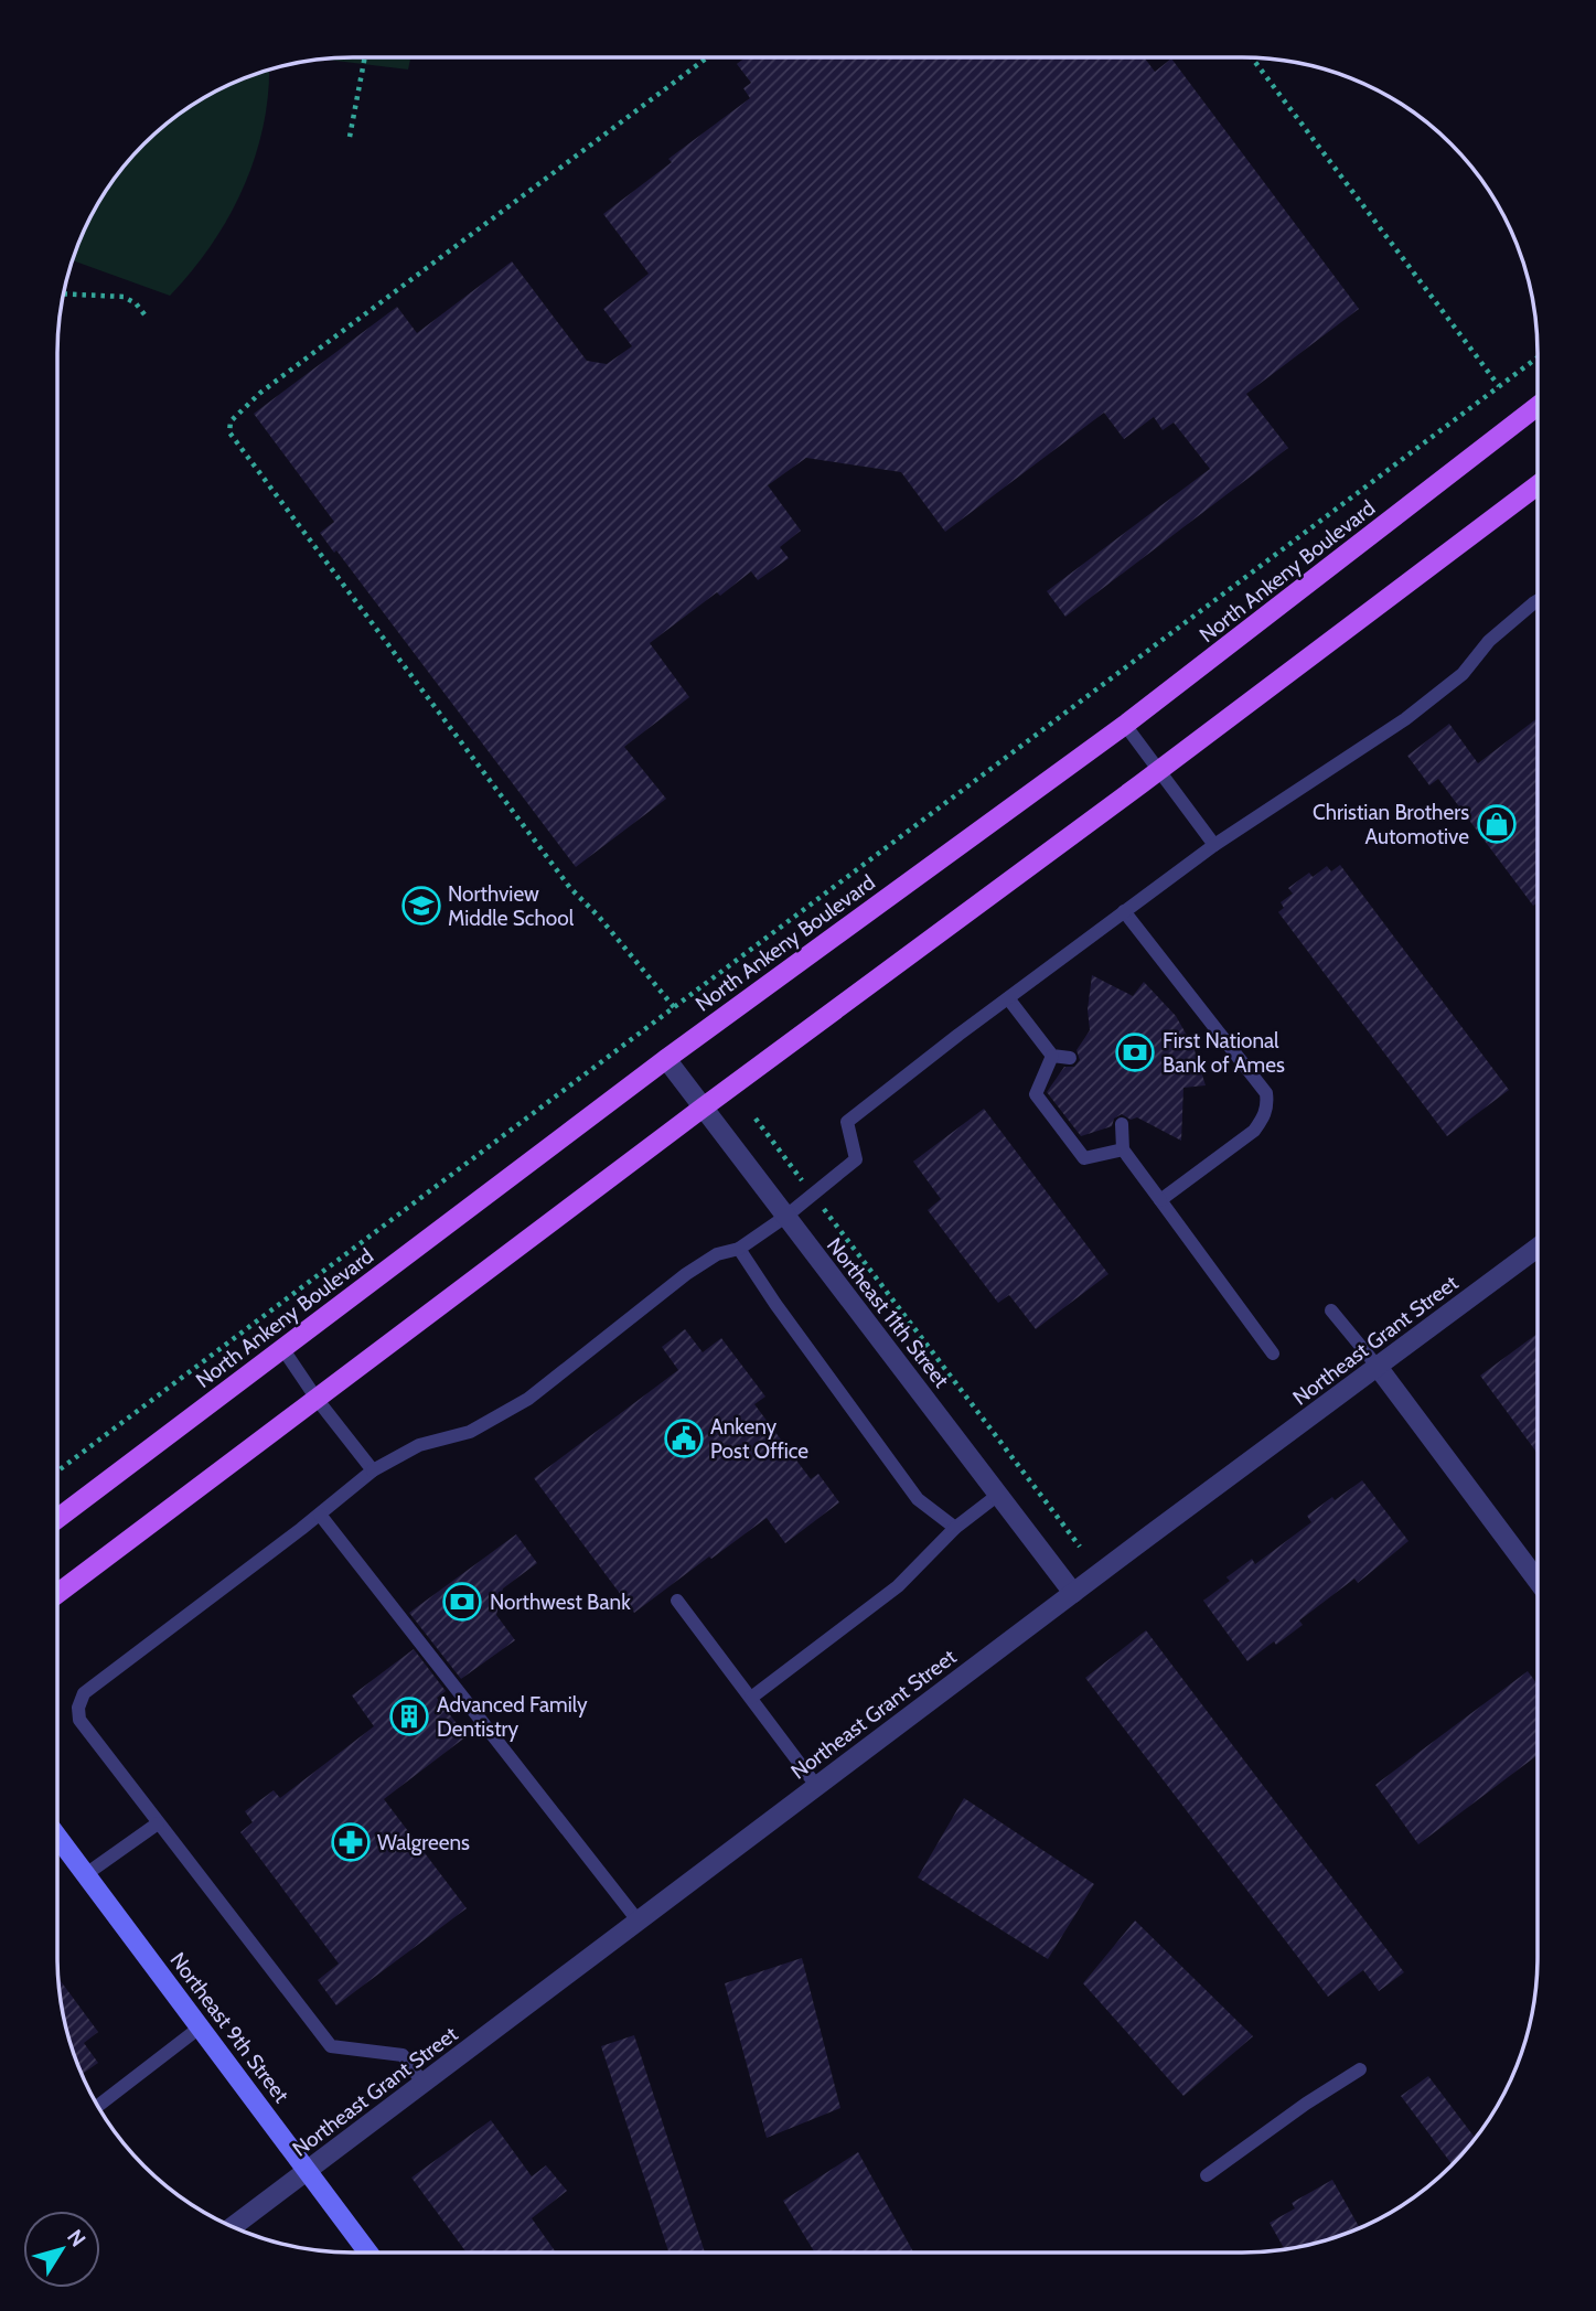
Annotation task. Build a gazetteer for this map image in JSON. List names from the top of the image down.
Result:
{
  "streets": {
    "main road": ["North Ankeny Boulevard"],
    "street": ["Northeast 11th Street", "Northeast Grant Street", "Northeast 9th Street"]
  },
  "crossings": [
    ["North Ankeny Boulevard", "Northeast 11th Street"],
    ["Northeast 11th Street", "Northeast Grant Street"],
    ["Northeast Grant Street", "Northeast 9th Street"]
  ],
  "places": {
    "shop": ["Christian Brothers Automotive"],
    "school or university": ["Northview Middle School"],
    "bank": ["First National Bank of Ames", "Northwest Bank"],
    "public building": ["Ankeny Post Office"],
    "building": ["Advanced Family Dentistry"],
    "pharmacy": ["Walgreens"]
  },
  "north": "top right"
}
